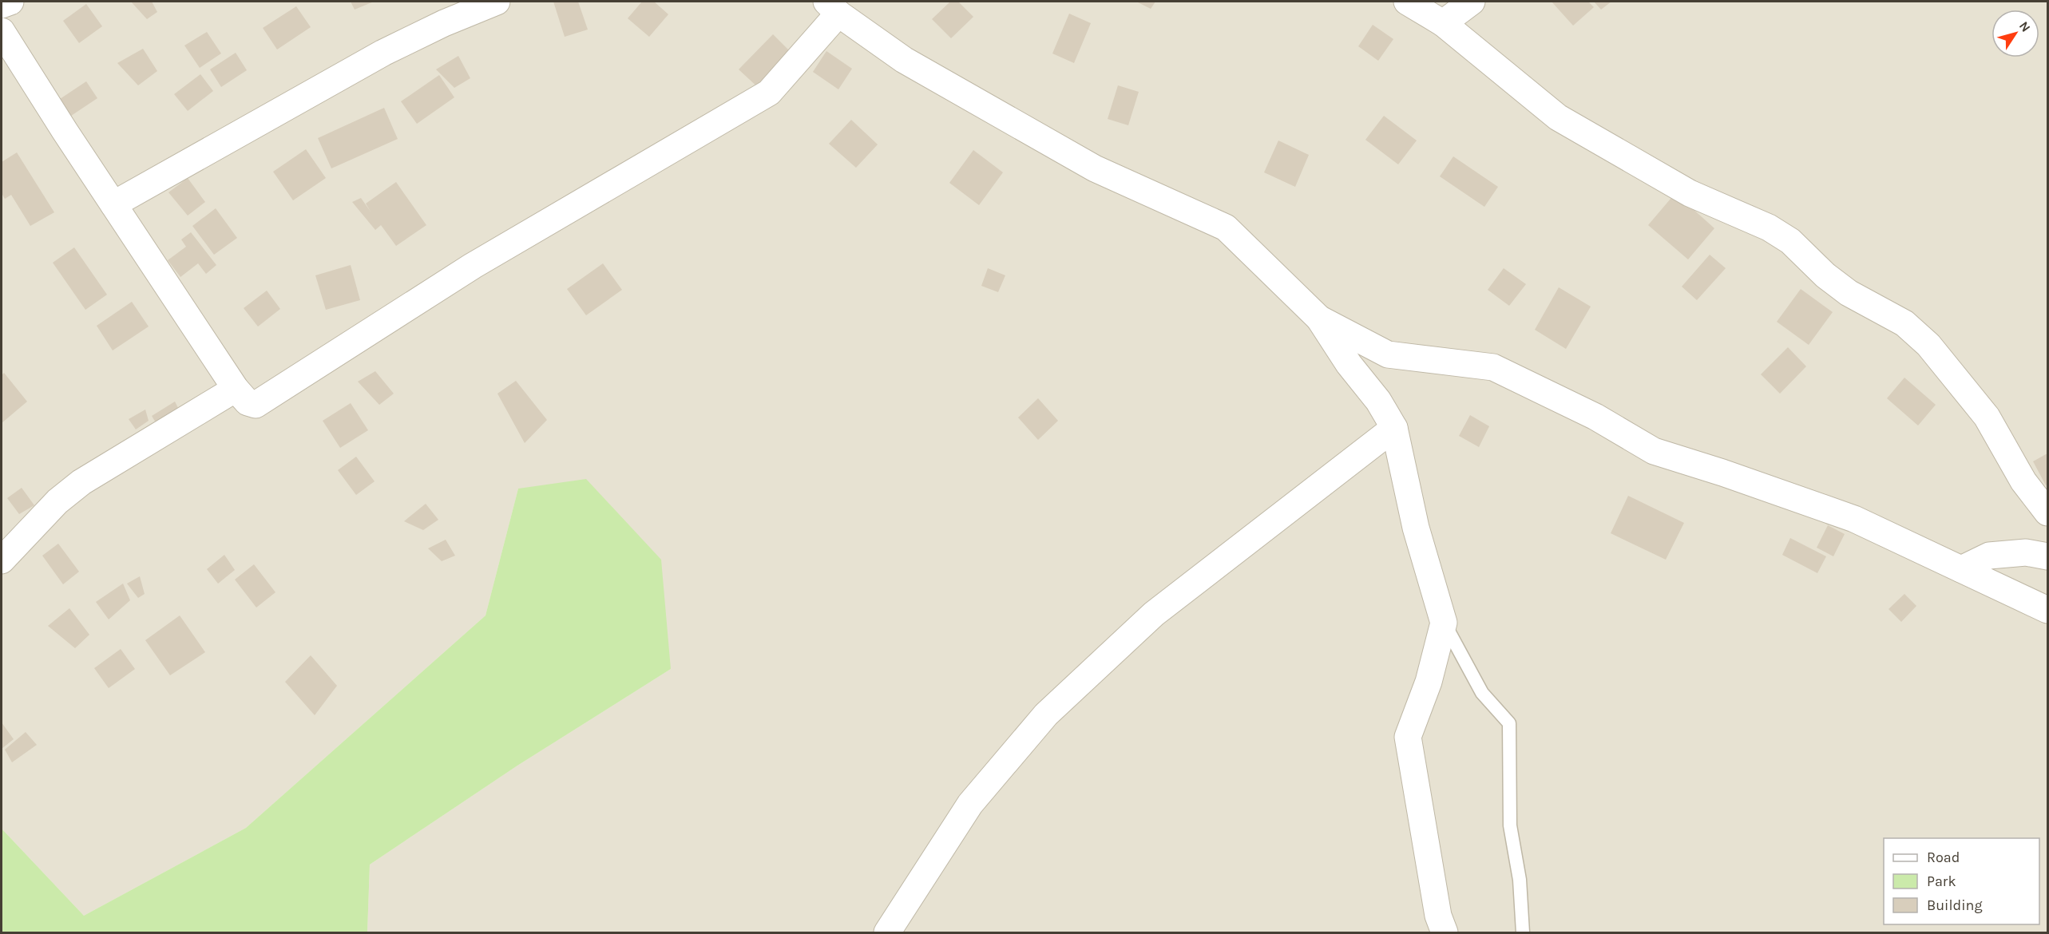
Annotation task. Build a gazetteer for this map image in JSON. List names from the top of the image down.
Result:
{
  "legend": ["Road", "Park", "Building"],
  "north": "top right"
}
